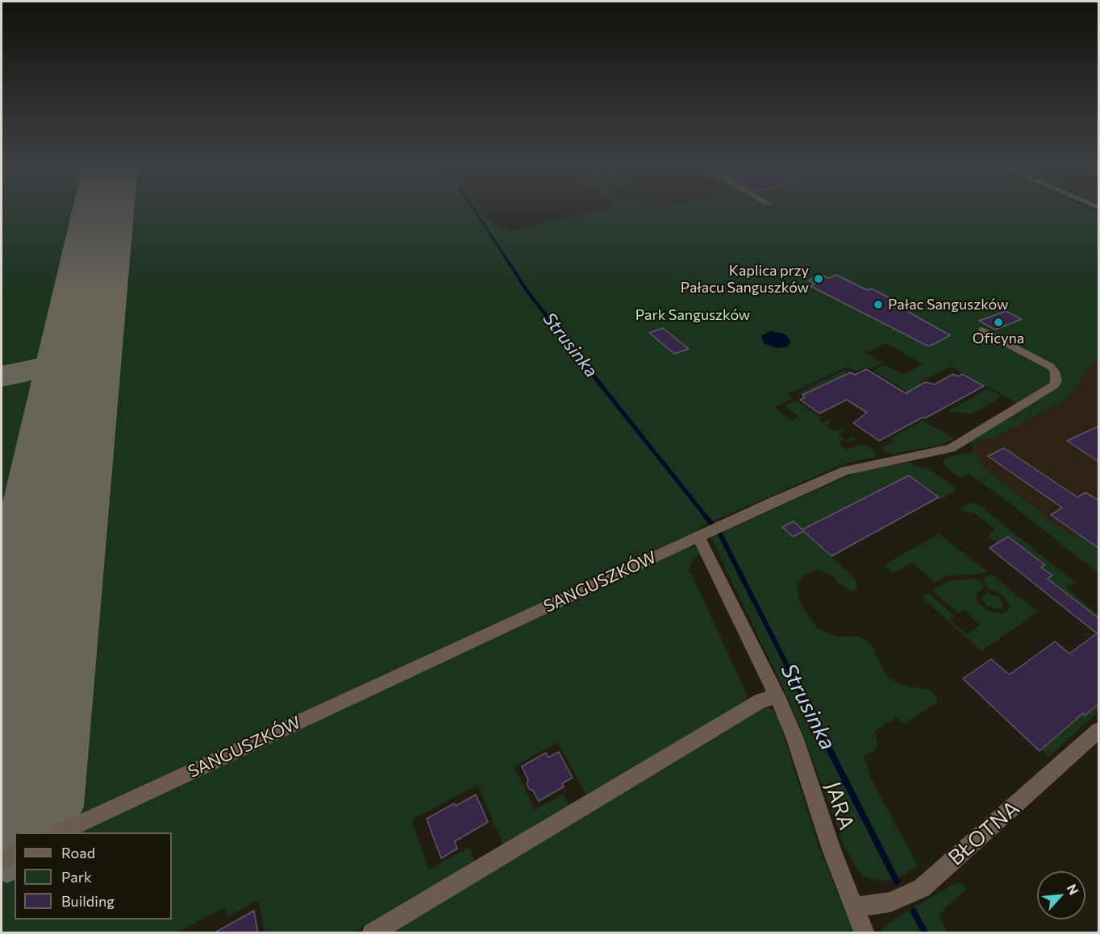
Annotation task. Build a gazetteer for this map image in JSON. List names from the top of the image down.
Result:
{
  "streets": {
    "street": ["SANGUSZKÓW", "JARA", "BŁOTNA"]
  },
  "crossings": [
    ["SANGUSZKÓW", "JARA"],
    ["JARA", "BŁOTNA"]
  ],
  "water": ["Strusinka"],
  "parks": ["Park Sanguszków"],
  "places": ["Kaplica przy Pałacu Sanguszków", "Pałac Sanguszków", "Oficyna"],
  "legend": ["Road", "Park", "Building"],
  "north": "top right"
}
